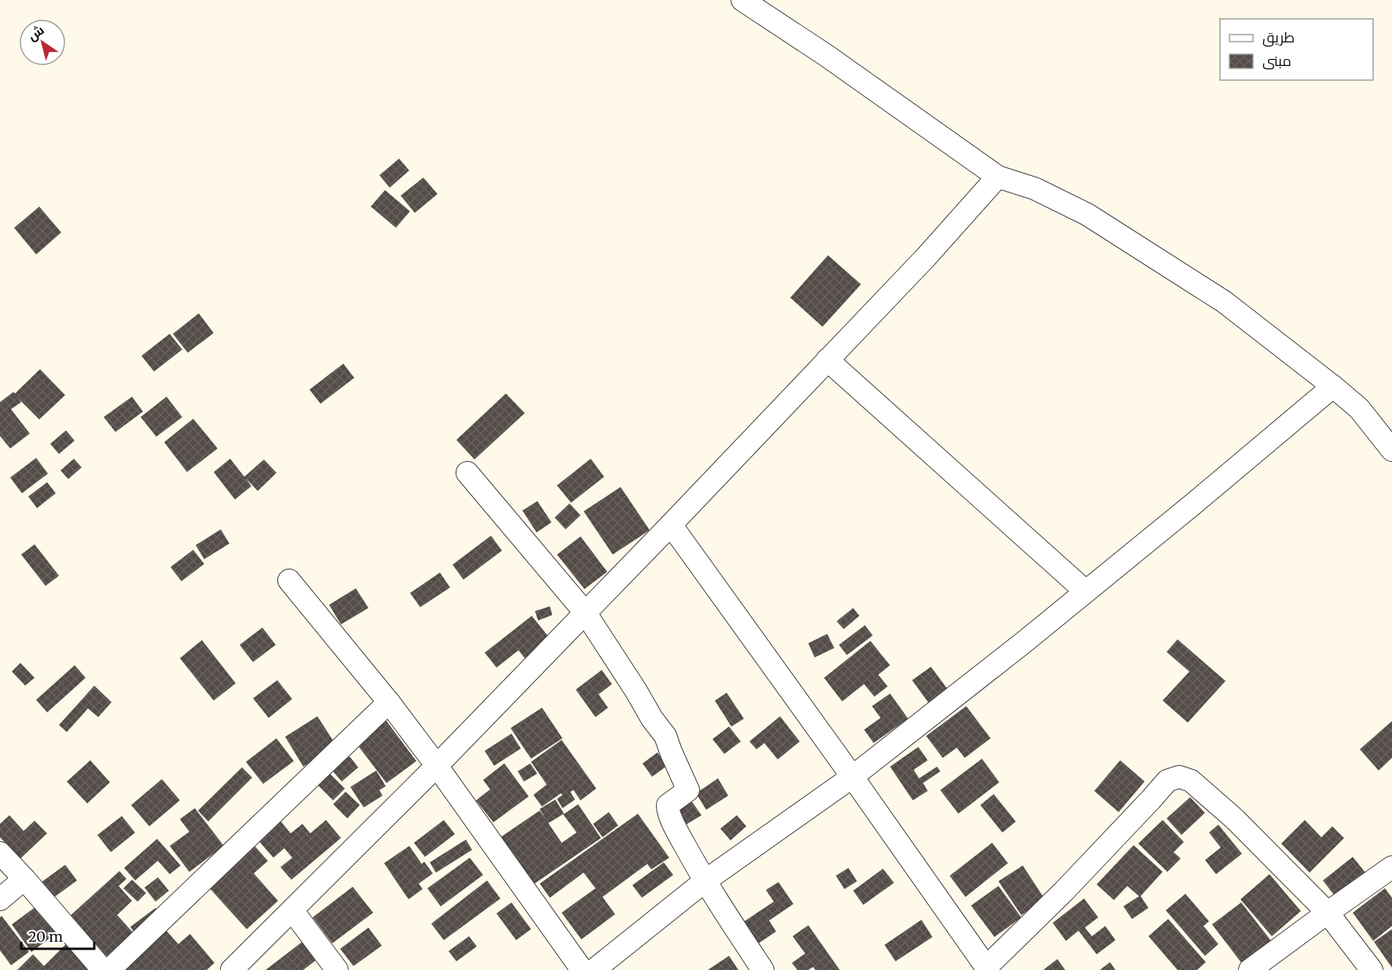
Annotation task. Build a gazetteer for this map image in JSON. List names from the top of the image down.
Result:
{
  "legend": ["طريق", "مبنى"],
  "scale_bar": "20 m",
  "north": "top left"
}
